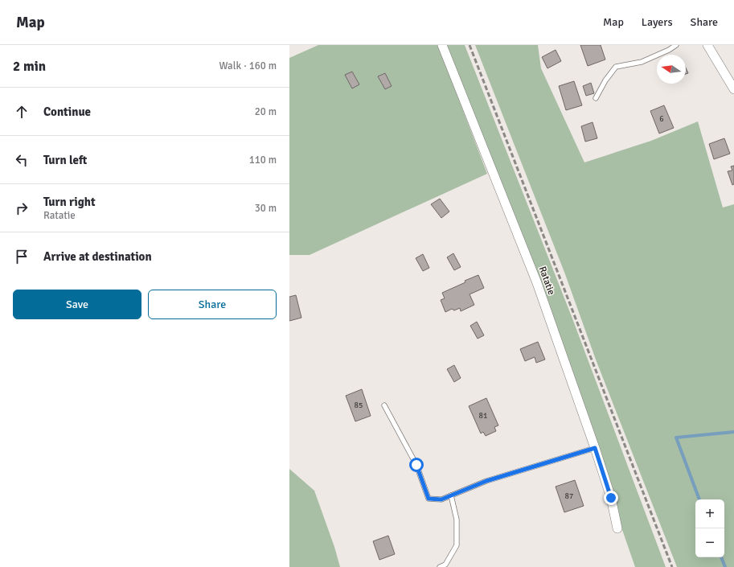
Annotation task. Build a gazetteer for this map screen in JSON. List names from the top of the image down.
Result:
{
  "streets": {
    "street": ["Ratatie"]
  },
  "house_numbers": [
    "6",
    "85",
    "81",
    "87"
  ],
  "north": "left",
  "page": {
    "header": "Map",
    "nav": ["Map", "Layers", "Share"],
    "heading": ["2 min", "Walk · 160 m"],
    "list": [
      ["Continue", "20 m"],
      ["Turn left", "110 m"],
      ["Turn right", "Ratatie", "30 m"],
      "Arrive at destination"
    ],
    "buttons": ["Save", "Share"],
    "map_buttons": ["+", "−"]
  }
}
